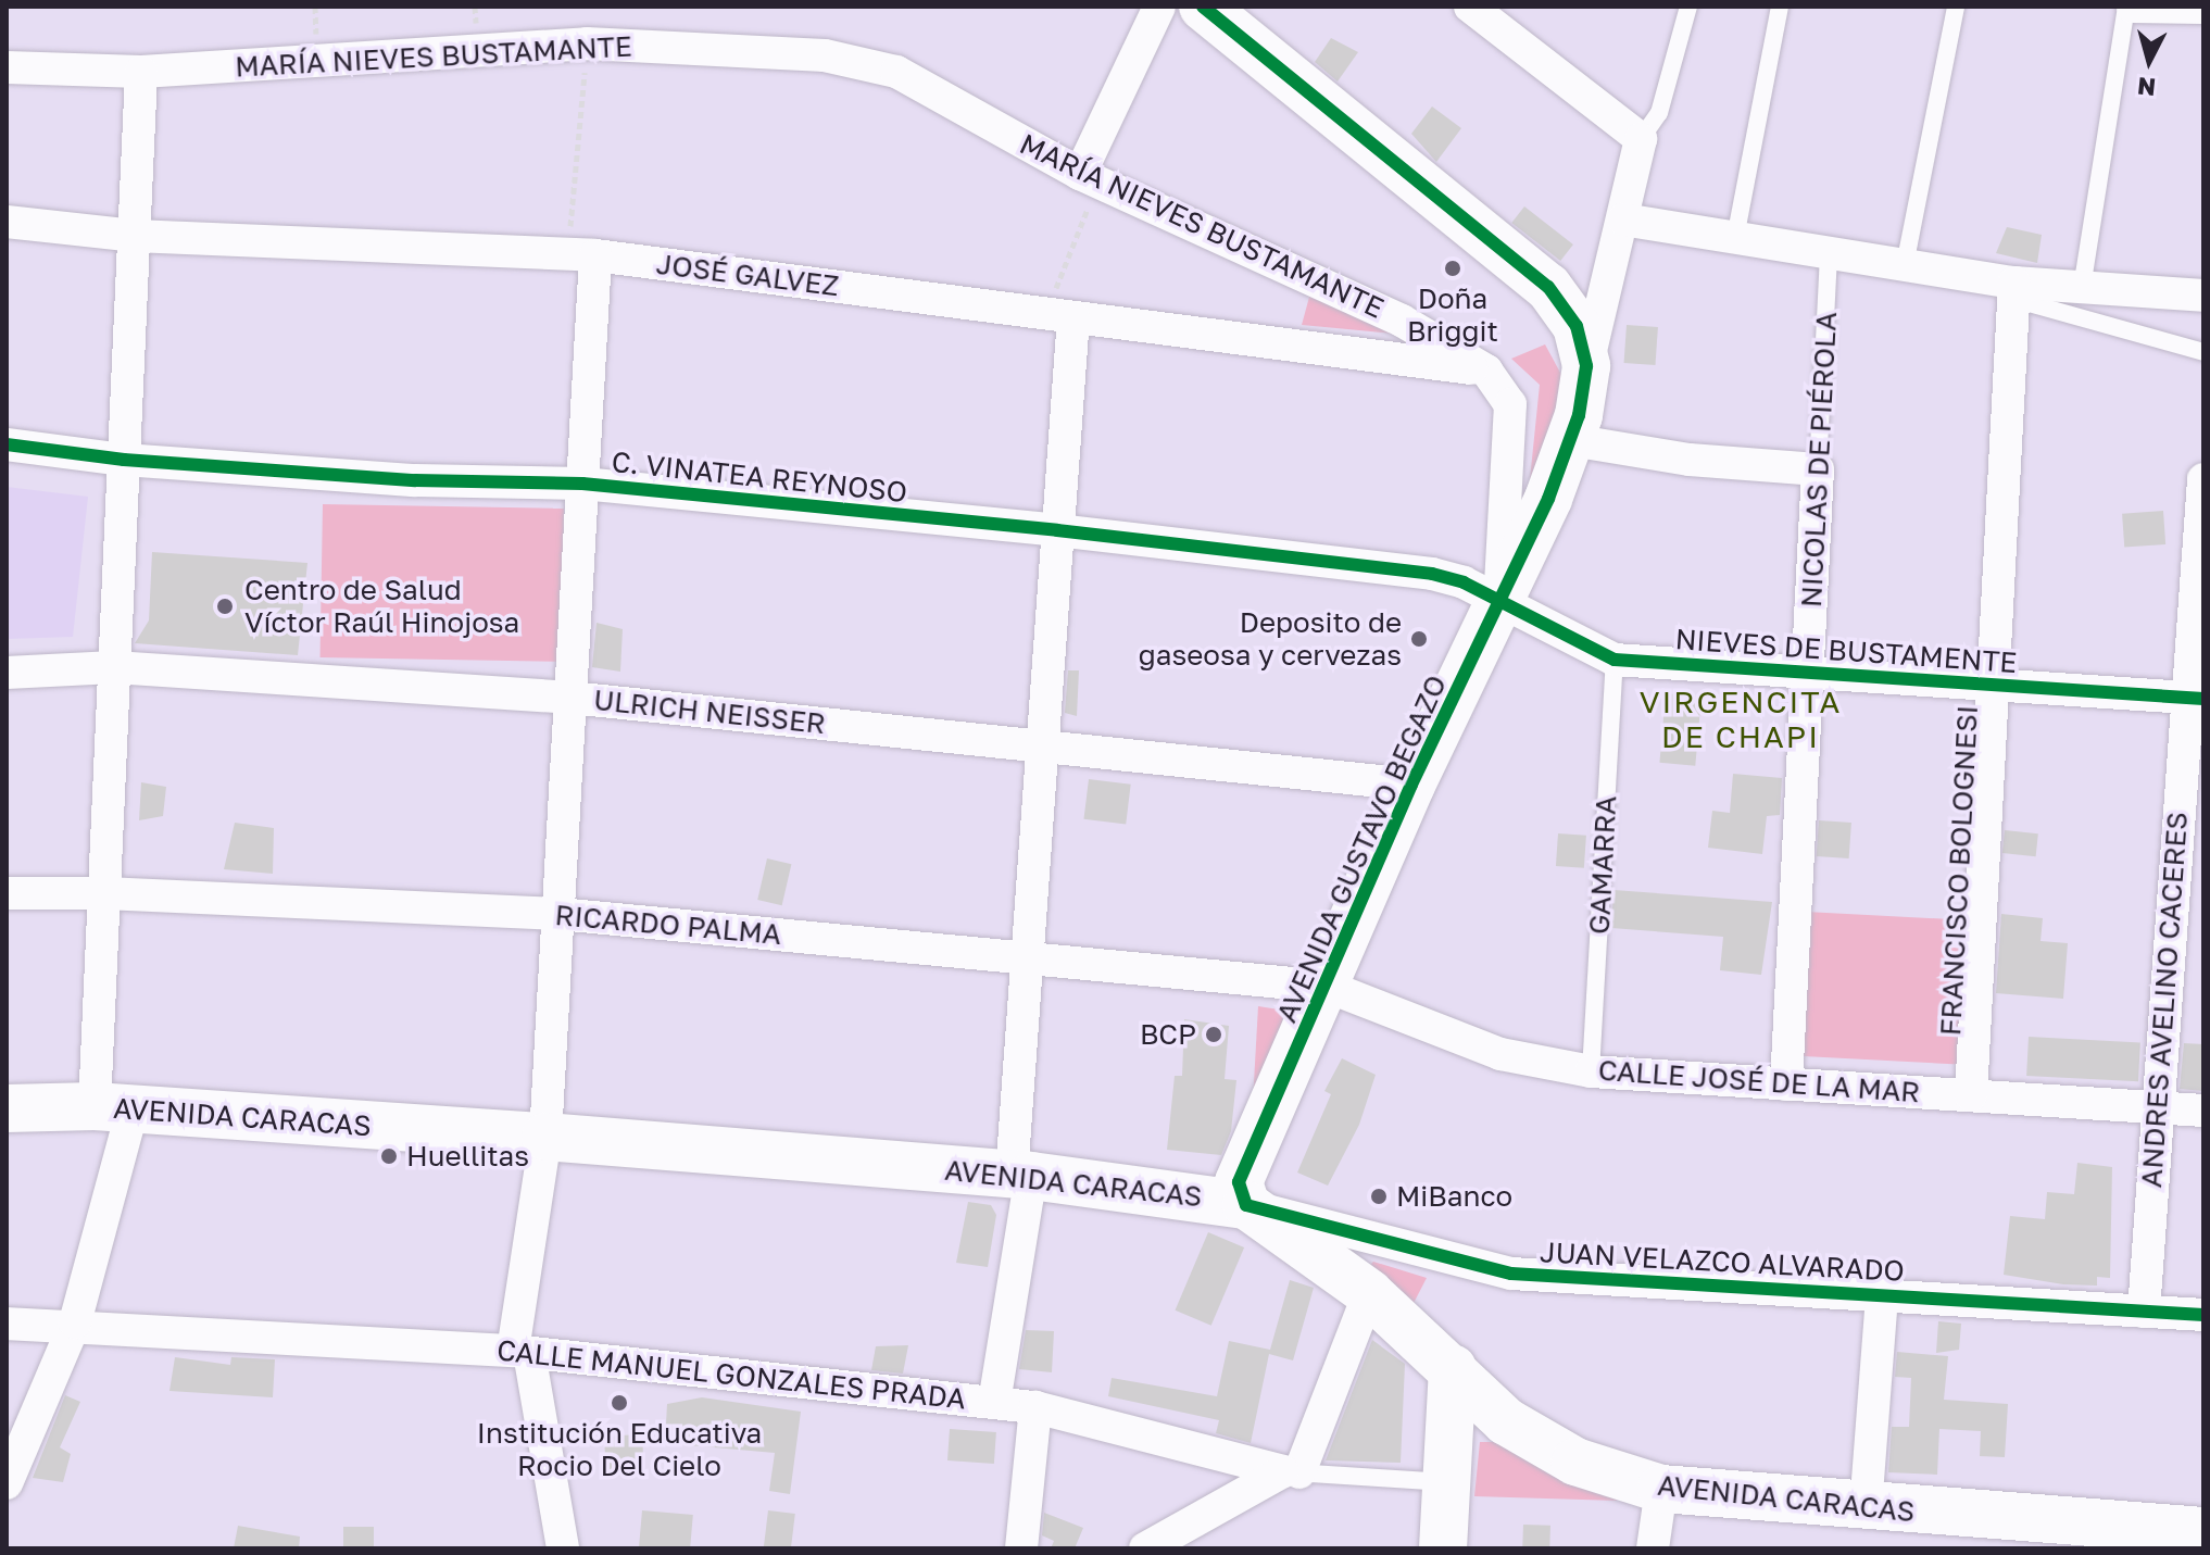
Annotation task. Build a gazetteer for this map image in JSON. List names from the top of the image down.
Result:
{
  "streets": {
    "main road": ["AVENIDA GUSTAVO BEGAZO", "AVENIDA CARACAS"],
    "street": [
      "MARÍA NIEVES BUSTAMANTE",
      "JOSÉ GALVEZ",
      "NICOLAS DE PIÉROLA",
      "C. VINATEA REYNOSO",
      "NIEVES DE BUSTAMENTE",
      "ULRICH NEISSER",
      "FRANCISCO BOLOGNESI",
      "RICARDO PALMA",
      "ANDRES AVELINO CACERES",
      "CALLE JOSÉ DE LA MAR",
      "JUAN VELAZCO ALVARADO",
      "CALLE MANUEL GONZALES PRADA"
    ],
    "lane": ["GAMARRA"]
  },
  "crossings": [
    ["MARÍA NIEVES BUSTAMANTE", "JOSÉ GALVEZ"],
    ["MARÍA NIEVES BUSTAMANTE", "C. VINATEA REYNOSO"],
    ["MARÍA NIEVES BUSTAMANTE", "NIEVES DE BUSTAMENTE"],
    ["MARÍA NIEVES BUSTAMANTE", "AVENIDA GUSTAVO BEGAZO"],
    ["NICOLAS DE PIÉROLA", "NIEVES DE BUSTAMENTE"],
    ["NICOLAS DE PIÉROLA", "CALLE JOSÉ DE LA MAR"],
    ["C. VINATEA REYNOSO", "NIEVES DE BUSTAMENTE"],
    ["C. VINATEA REYNOSO", "AVENIDA GUSTAVO BEGAZO"],
    ["NIEVES DE BUSTAMENTE", "AVENIDA GUSTAVO BEGAZO"],
    ["NIEVES DE BUSTAMENTE", "GAMARRA"],
    ["NIEVES DE BUSTAMENTE", "FRANCISCO BOLOGNESI"],
    ["NIEVES DE BUSTAMENTE", "ANDRES AVELINO CACERES"],
    ["ULRICH NEISSER", "AVENIDA GUSTAVO BEGAZO"],
    ["AVENIDA GUSTAVO BEGAZO", "RICARDO PALMA"],
    ["AVENIDA GUSTAVO BEGAZO", "CALLE JOSÉ DE LA MAR"],
    ["AVENIDA GUSTAVO BEGAZO", "AVENIDA CARACAS"],
    ["AVENIDA GUSTAVO BEGAZO", "JUAN VELAZCO ALVARADO"],
    ["GAMARRA", "CALLE JOSÉ DE LA MAR"],
    ["FRANCISCO BOLOGNESI", "CALLE JOSÉ DE LA MAR"],
    ["RICARDO PALMA", "CALLE JOSÉ DE LA MAR"],
    ["ANDRES AVELINO CACERES", "CALLE JOSÉ DE LA MAR"],
    ["ANDRES AVELINO CACERES", "JUAN VELAZCO ALVARADO"],
    ["AVENIDA CARACAS", "JUAN VELAZCO ALVARADO"]
  ],
  "districts": ["VIRGENCITA DE CHAPI"],
  "places": [
    "Doña Briggit",
    "Centro de Salud Víctor Raúl Hinojosa",
    "Deposito de gaseosa y cervezas",
    "BCP",
    "Huellitas",
    "MiBanco",
    "Institución Educativa Rocio Del Cielo"
  ],
  "north": "bottom"
}
